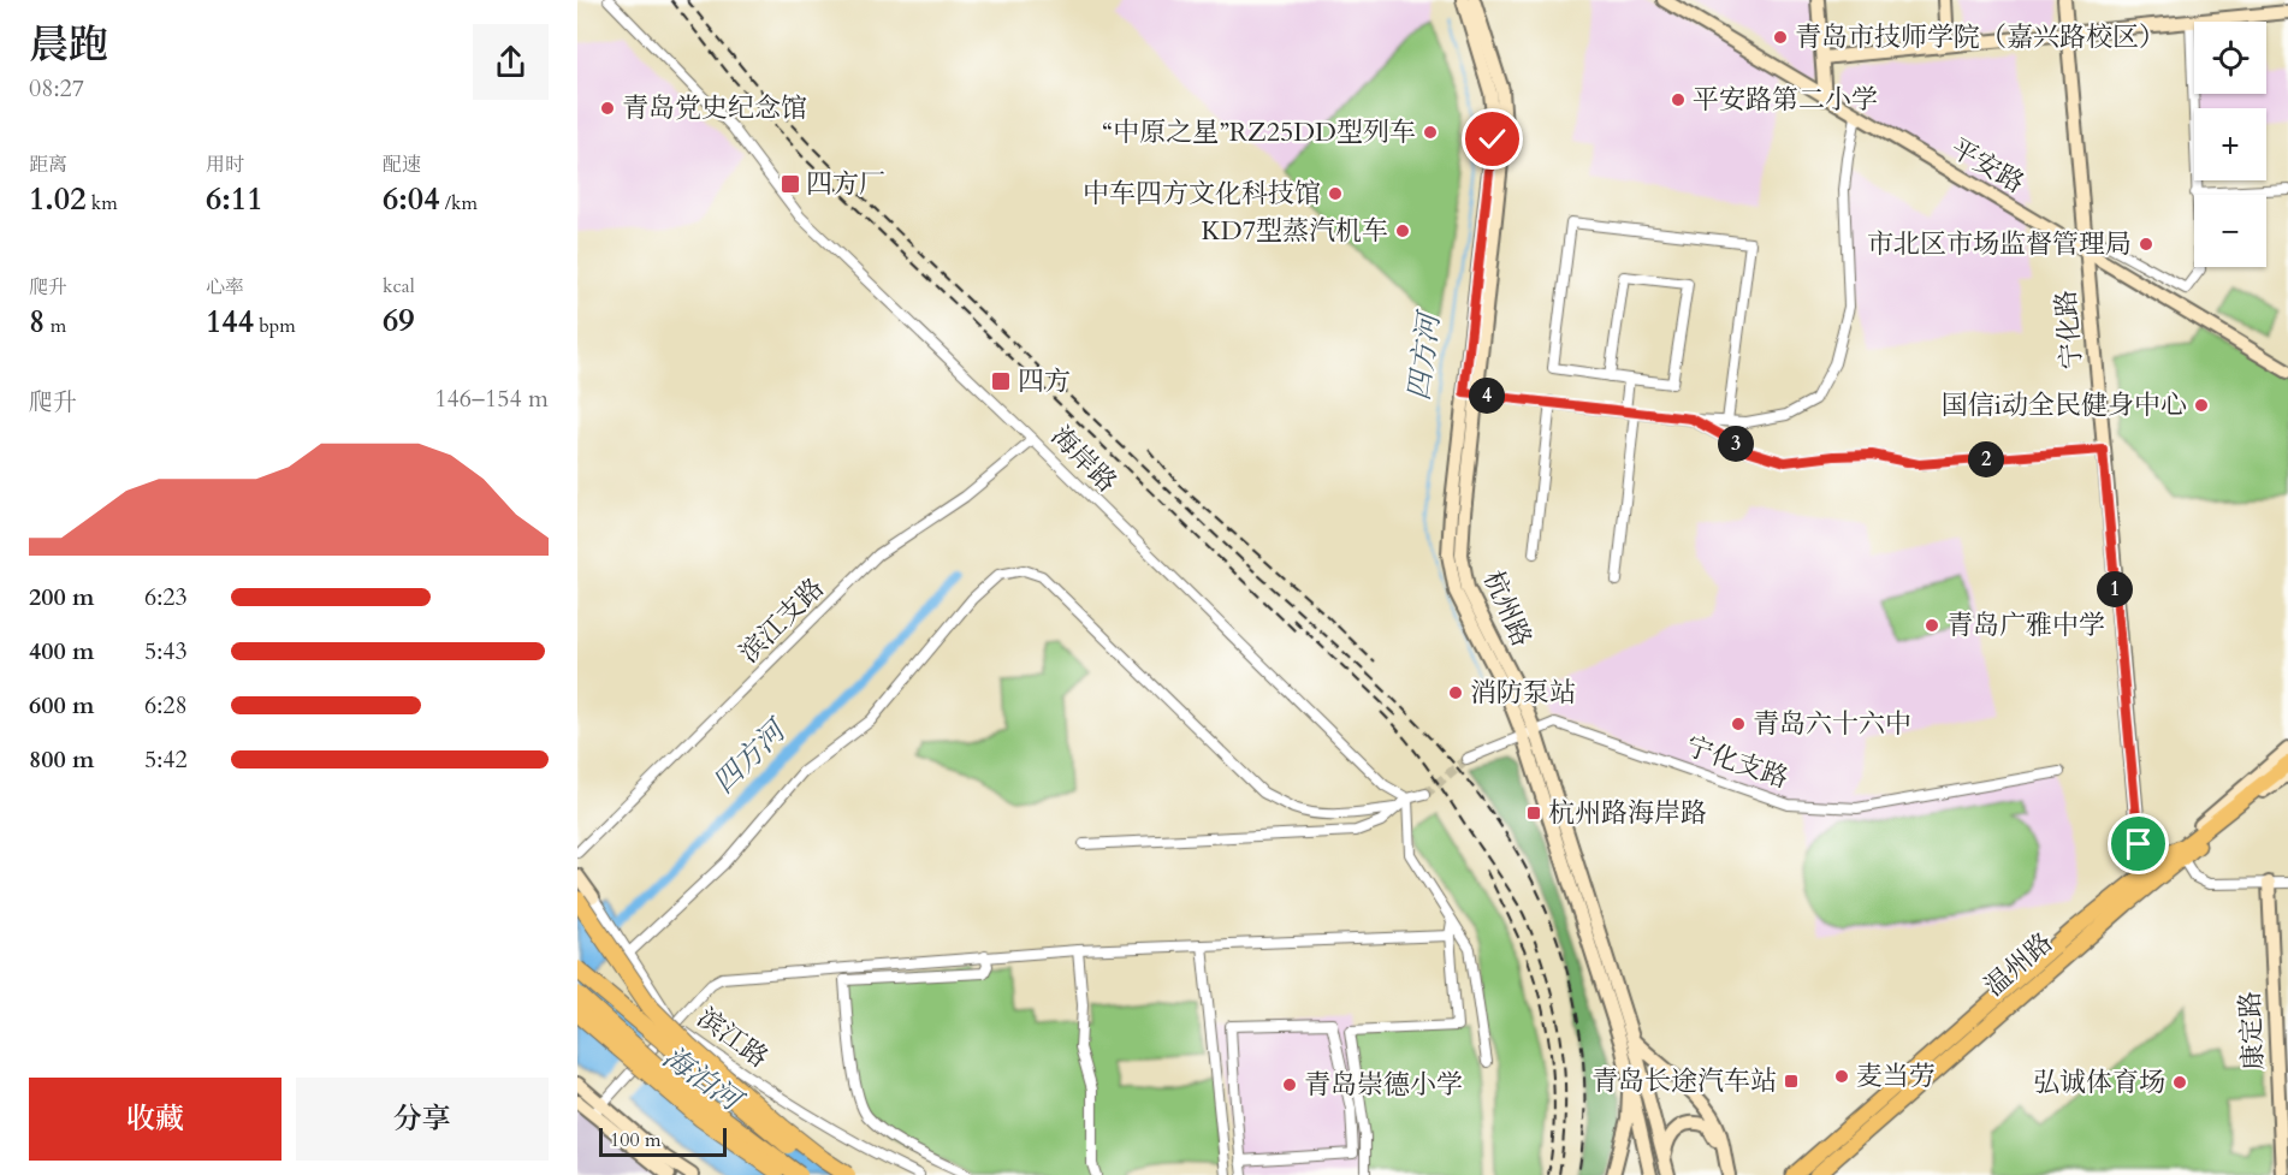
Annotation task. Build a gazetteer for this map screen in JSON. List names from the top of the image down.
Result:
{
  "streets": {
    "main road": [
      "平安路",
      "宁化路",
      "杭州路",
      "温州路",
      "康定路",
      "滨江路"
    ],
    "street": ["海岸路", "滨江支路", "宁化支路"]
  },
  "crossings": [
    ["平安路", "宁化路"],
    ["宁化路", "温州路"],
    ["海岸路", "滨江支路"],
    ["杭州路", "宁化支路"]
  ],
  "water": ["四方河", "海泊河"],
  "places": {
    "other": [
      "青岛市技师学院（嘉兴路校区）",
      "平安路第二小学",
      "青岛党史纪念馆",
      "“中原之星”RZ25DD型列车",
      "中车四方文化科技馆",
      "KD7型蒸汽机车",
      "市北区市场监督管理局",
      "国信i动全民健身中心",
      "青岛广雅中学",
      "消防泵站",
      "青岛六十六中",
      "麦当劳",
      "弘诚体育场",
      "青岛崇德小学"
    ],
    "transit": [
      "四方厂",
      "四方",
      "杭州路海岸路",
      "青岛长途汽车站"
    ]
  },
  "scale_bar": "100 m",
  "page": {
    "heading": ["晨跑", "08:27"],
    "map_buttons": ["+", "−"],
    "stats": [
      ["距离", "1.02 km"],
      ["用时", "6:11"],
      ["配速", "6:04 /km"],
      ["爬升", "8 m"],
      ["心率", "144 bpm"],
      ["kcal", "69"]
    ],
    "chart": ["爬升", "146–154 m"],
    "pins": [
      "4",
      "3",
      "2",
      "1"
    ],
    "list": [
      {
        "name": "200 m",
        "note": "6:23"
      },
      {
        "name": "400 m",
        "note": "5:43"
      },
      {
        "name": "600 m",
        "note": "6:28"
      },
      {
        "name": "800 m",
        "note": "5:42"
      }
    ],
    "buttons": ["收藏", "分享"],
    "scale": "100 m"
  }
}
